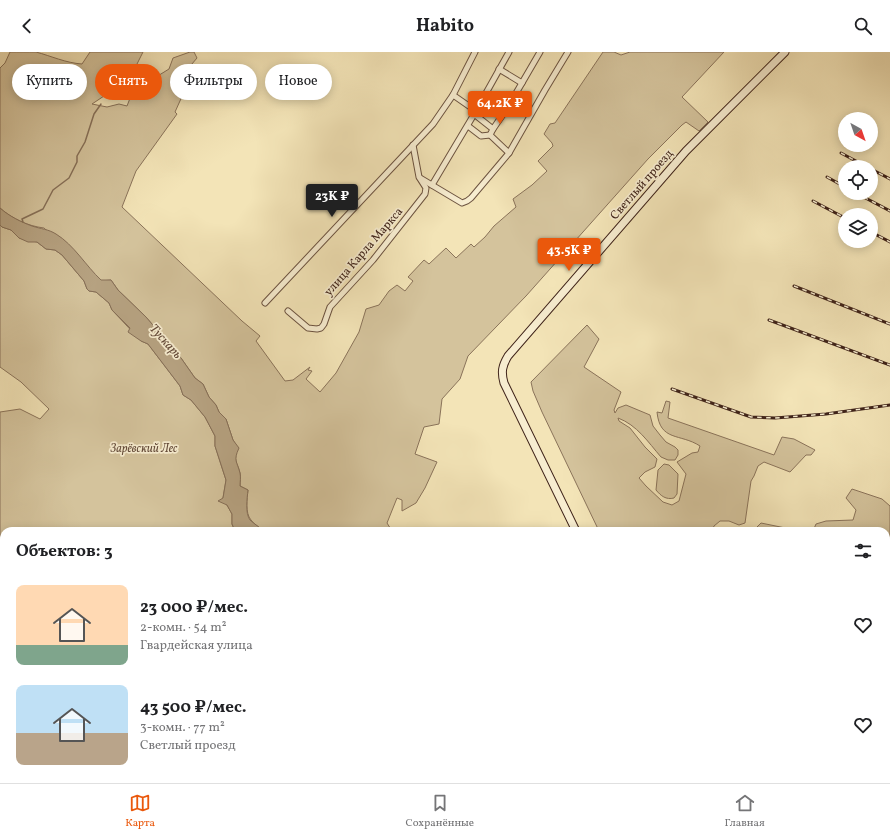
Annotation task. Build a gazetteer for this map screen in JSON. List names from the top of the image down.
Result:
{
  "streets": {
    "street": ["Светлый проезд", "улица Карла Маркса"]
  },
  "water": ["Тускарь"],
  "parks": ["Зарёвский Лес"],
  "north": "bottom right",
  "page": {
    "header": "Habito",
    "chip": [
      "Купить",
      "Снять",
      "Фильтры",
      "Новое"
    ],
    "price": ["64.2K ₽", "23K ₽", "43.5K ₽"],
    "heading": "Объектов: 3",
    "list": [
      {
        "name": "23 000 ₽/мес.",
        "note": "2-комн. · 54 m² · Гвардейская улица"
      },
      {
        "name": "43 500 ₽/мес.",
        "note": "3-комн. · 77 m² · Светлый проезд"
      }
    ],
    "tabs": ["Карта", "Сохранённые", "Главная"]
  }
}
